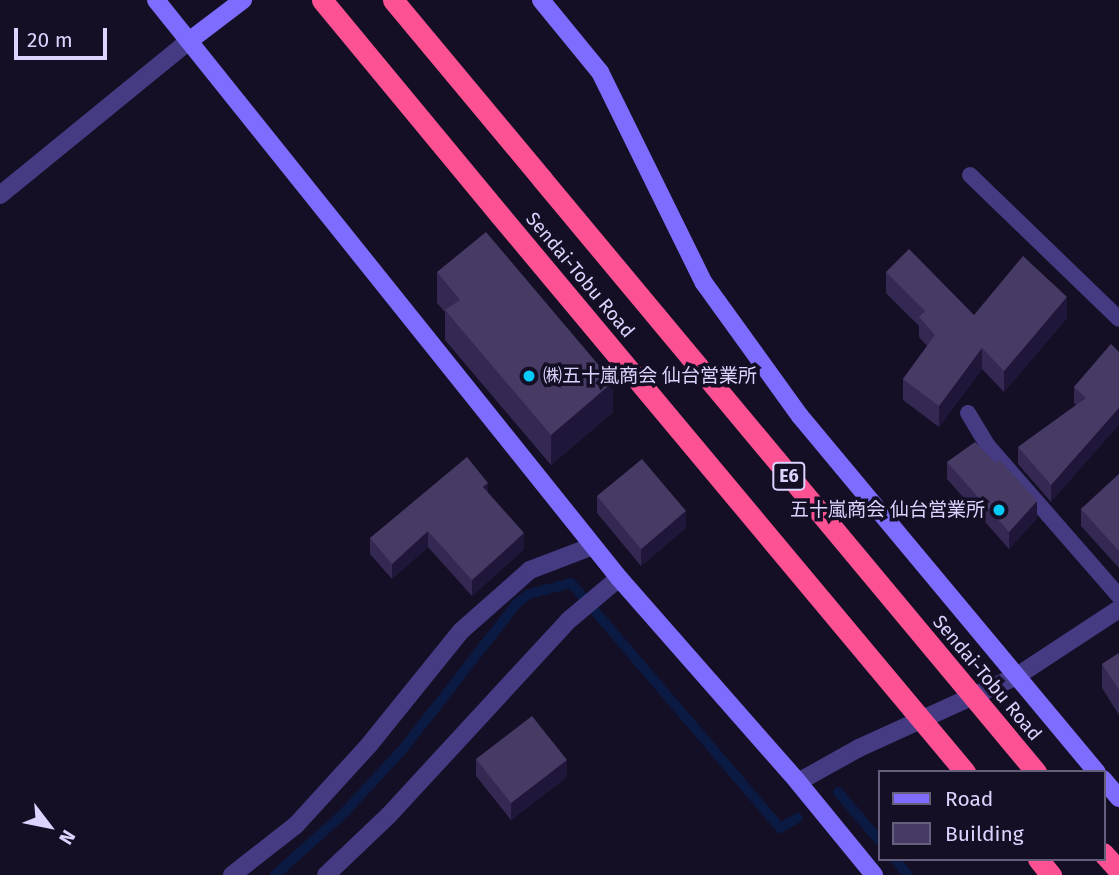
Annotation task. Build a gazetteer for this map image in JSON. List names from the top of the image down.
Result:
{
  "streets": {
    "highway": ["Sendai-Tobu Road", "E6"]
  },
  "places": ["㈱五十嵐商会 仙台営業所", "五十嵐商会 仙台営業所"],
  "legend": ["Road", "Building"],
  "scale_bar": "20 m",
  "north": "bottom right"
}
